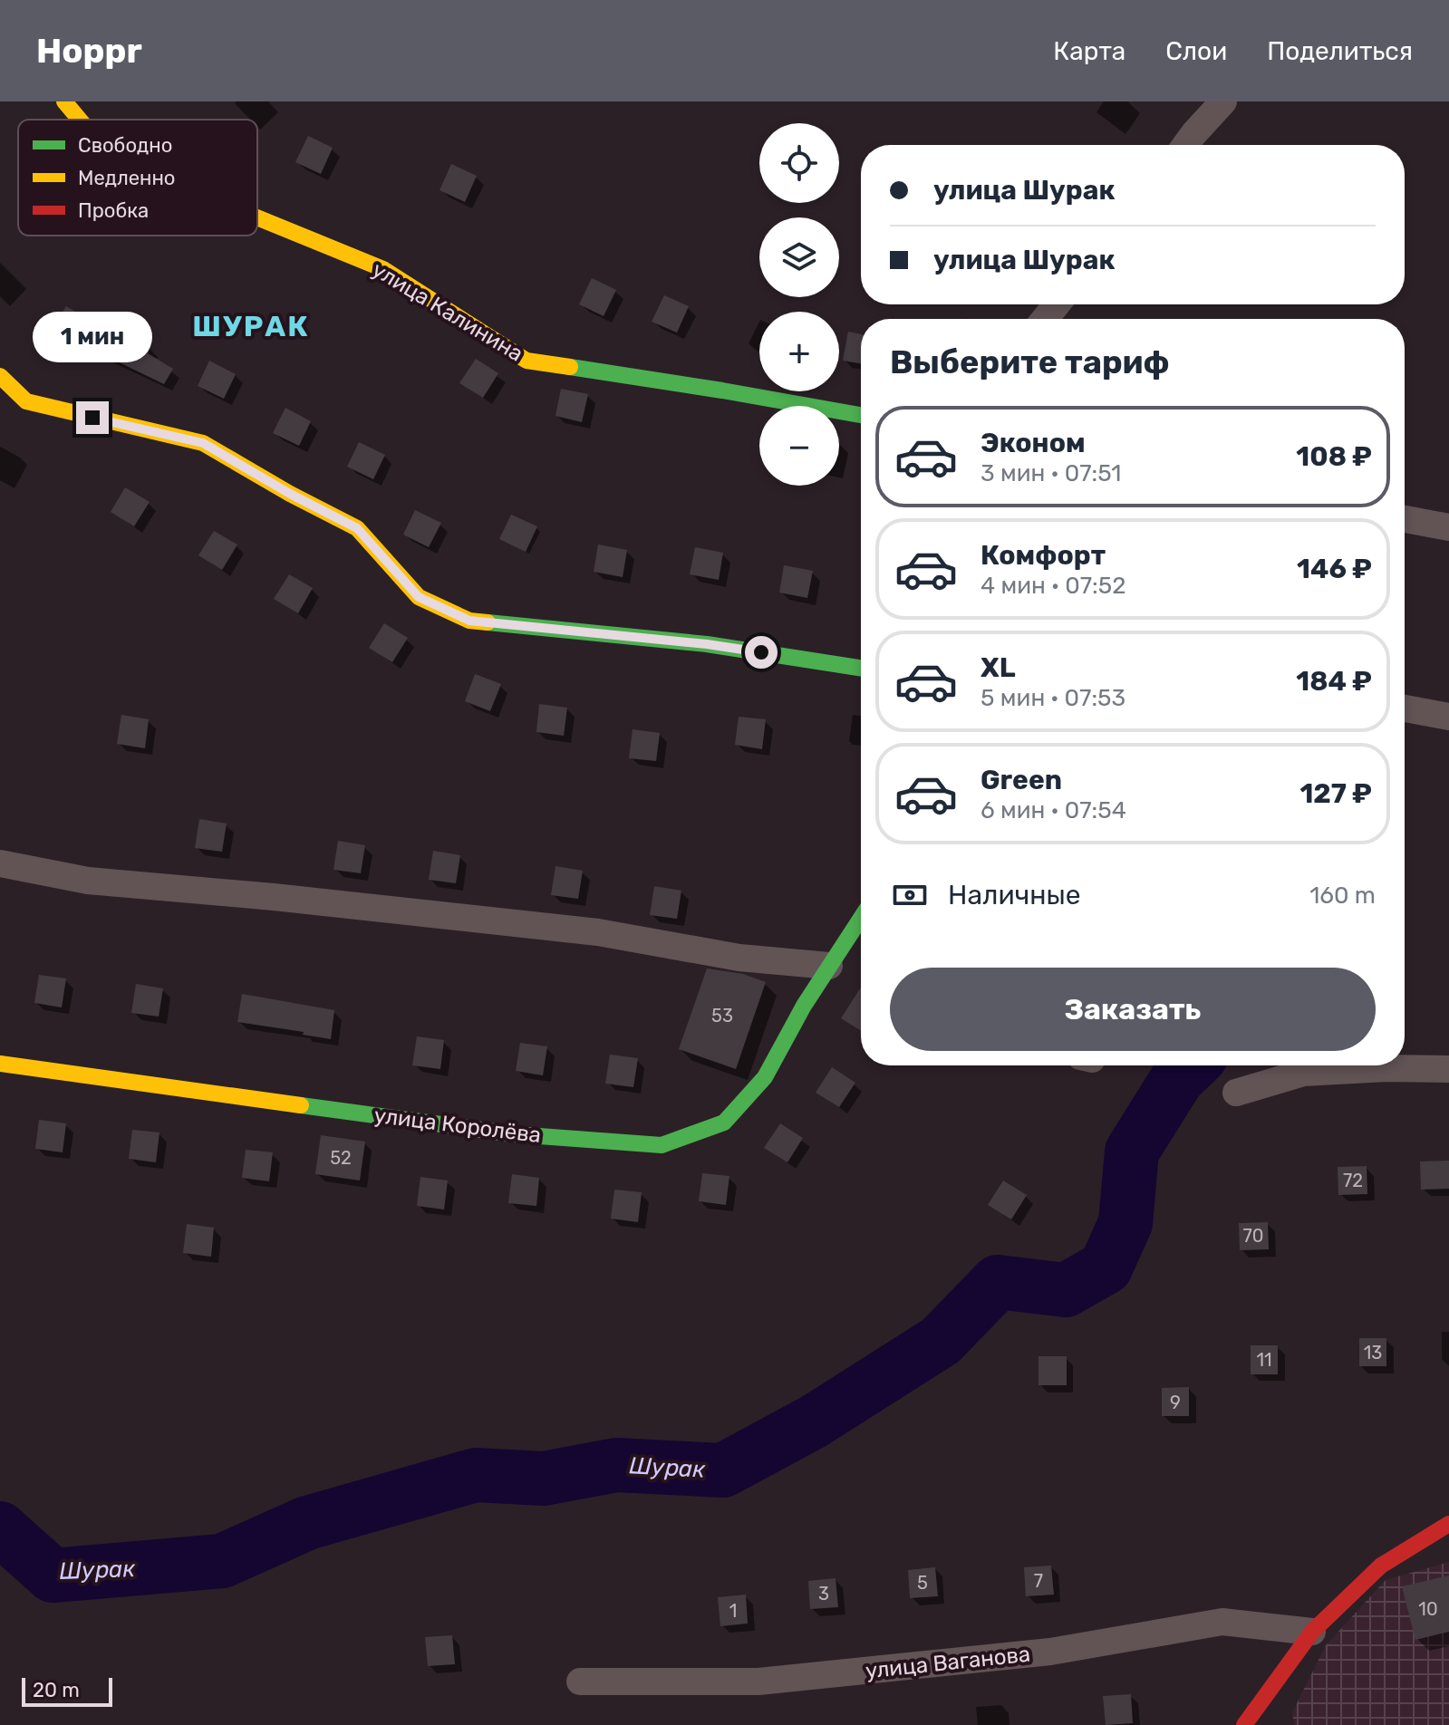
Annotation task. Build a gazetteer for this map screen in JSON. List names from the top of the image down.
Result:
{
  "streets": {
    "street": ["улица Калинина", "улица Королёва", "улица Ваганова"]
  },
  "districts": ["ШУРАК"],
  "water": ["Шурак"],
  "house_numbers": [
    "53",
    "52",
    "72",
    "70",
    "13",
    "11",
    "9",
    "7",
    "5",
    "3",
    "10",
    "1"
  ],
  "legend": ["Свободно", "Медленно", "Пробка"],
  "scale_bar": "20 m",
  "page": {
    "header": "Hoppr",
    "nav": ["Карта", "Слои", "Поделиться"],
    "map_buttons": ["+", "−"],
    "banner": ["улица Шурак", "улица Шурак"],
    "bubble": "1 мин",
    "heading": "Выберите тариф",
    "list": [
      {
        "name": "Эконом",
        "note": "3 мин · 07:51",
        "value": "108 ₽"
      },
      {
        "name": "Комфорт",
        "note": "4 мин · 07:52",
        "value": "146 ₽"
      },
      {
        "name": "XL",
        "note": "5 мин · 07:53",
        "value": "184 ₽"
      },
      {
        "name": "Green",
        "note": "6 мин · 07:54",
        "value": "127 ₽"
      }
    ],
    "pay": ["Наличные", "160 m"],
    "buttons": "Заказать",
    "scale": "20 m"
  }
}
